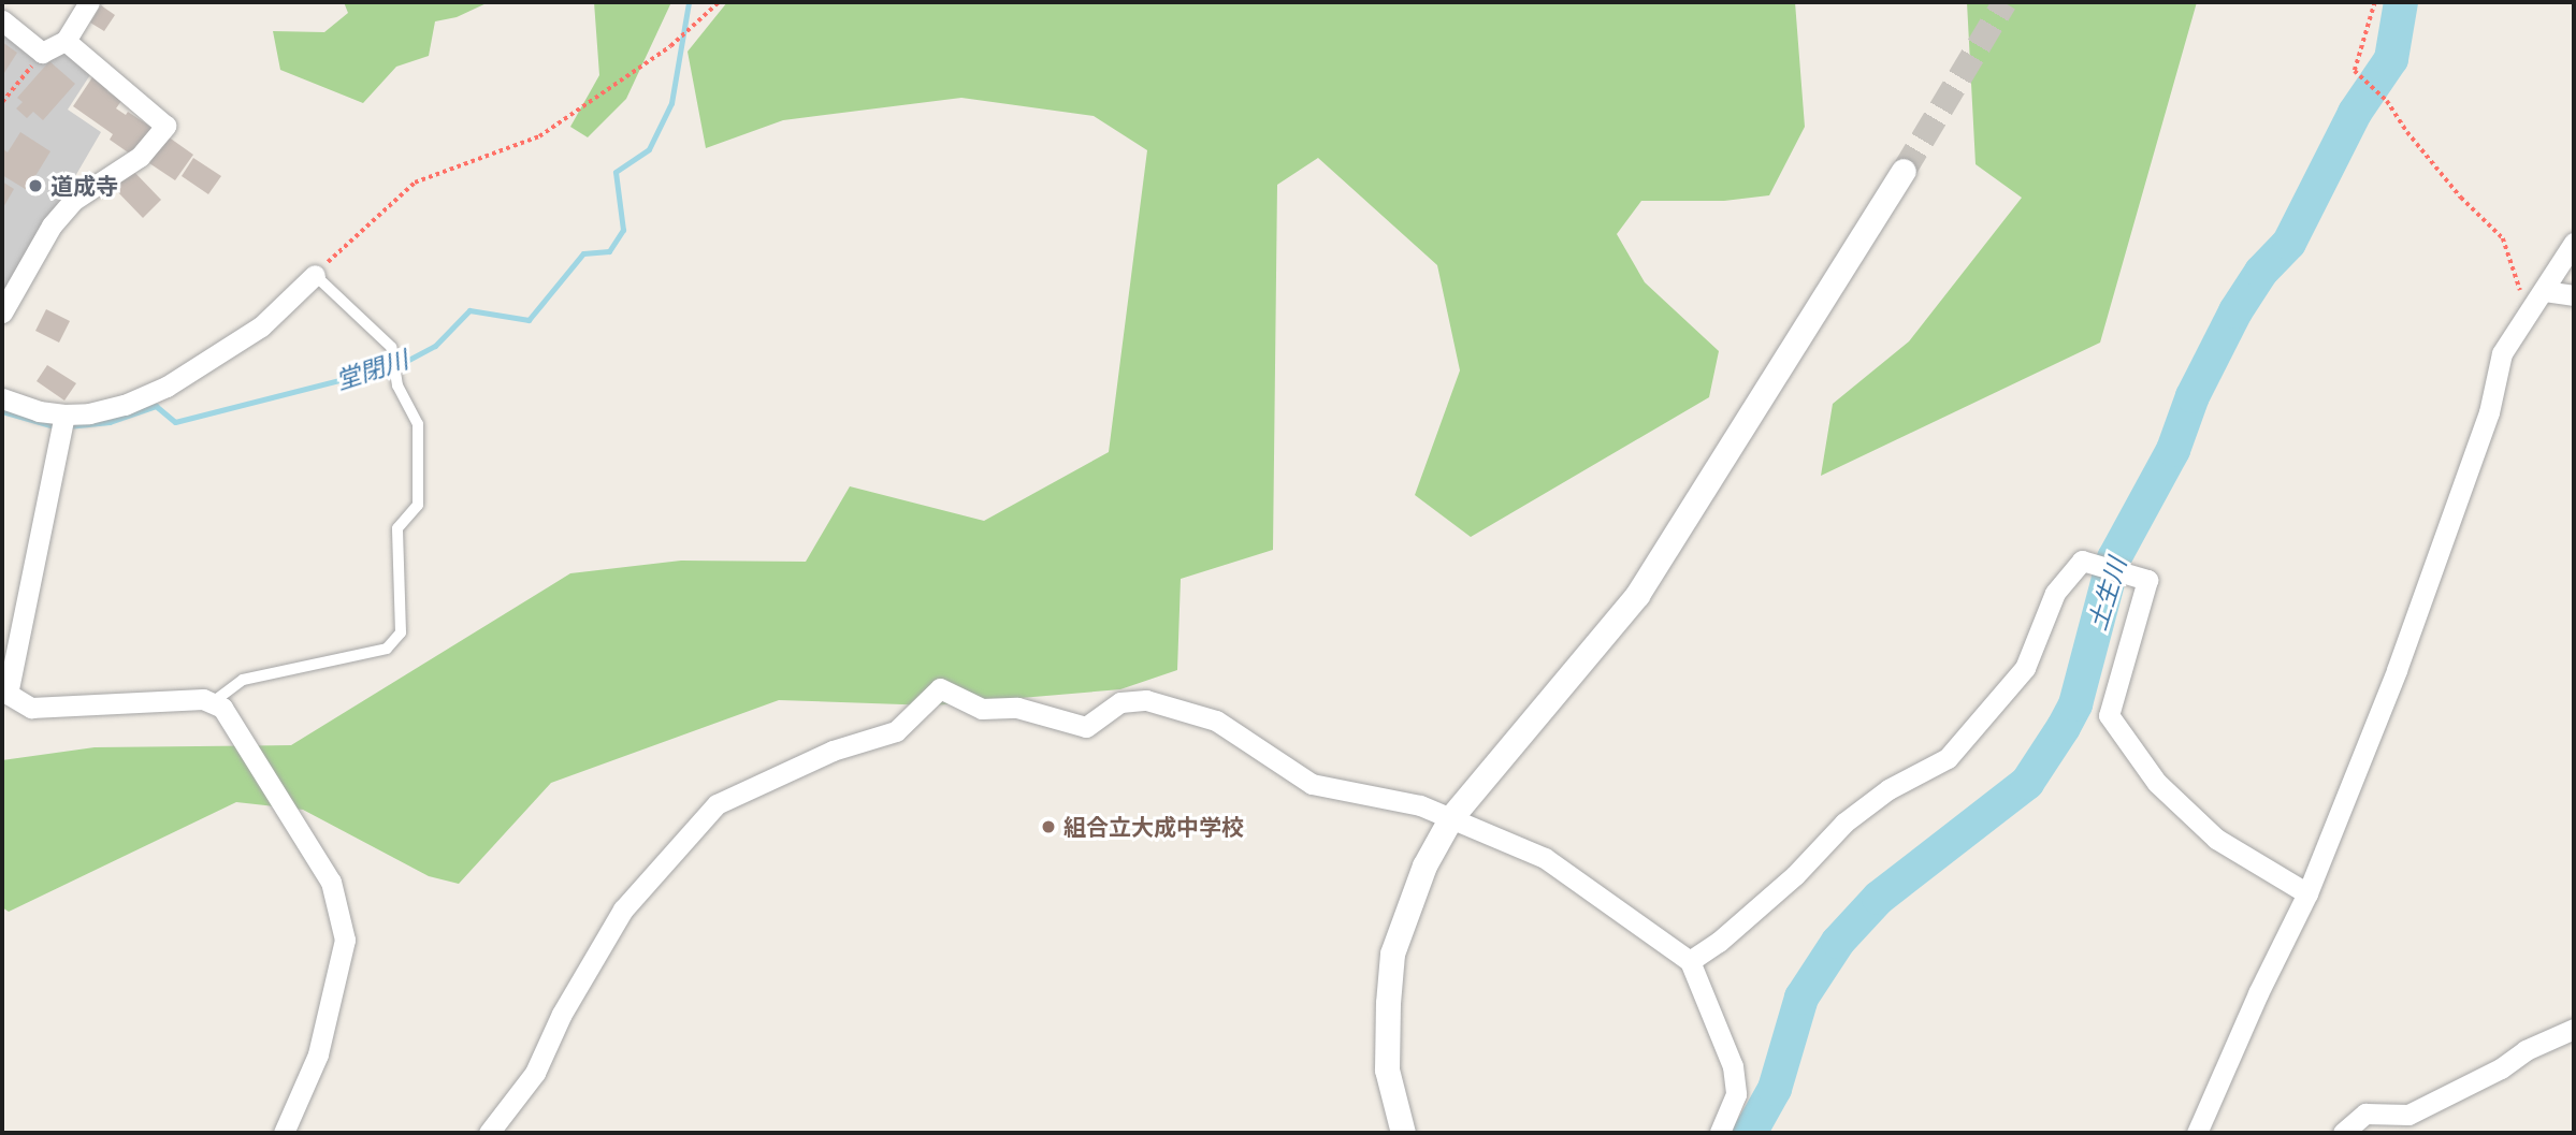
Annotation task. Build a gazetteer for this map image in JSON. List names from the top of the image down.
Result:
{
  "water": ["堂閉川", "土生川"],
  "places": ["道成寺", "組合立大成中学校"]
}
